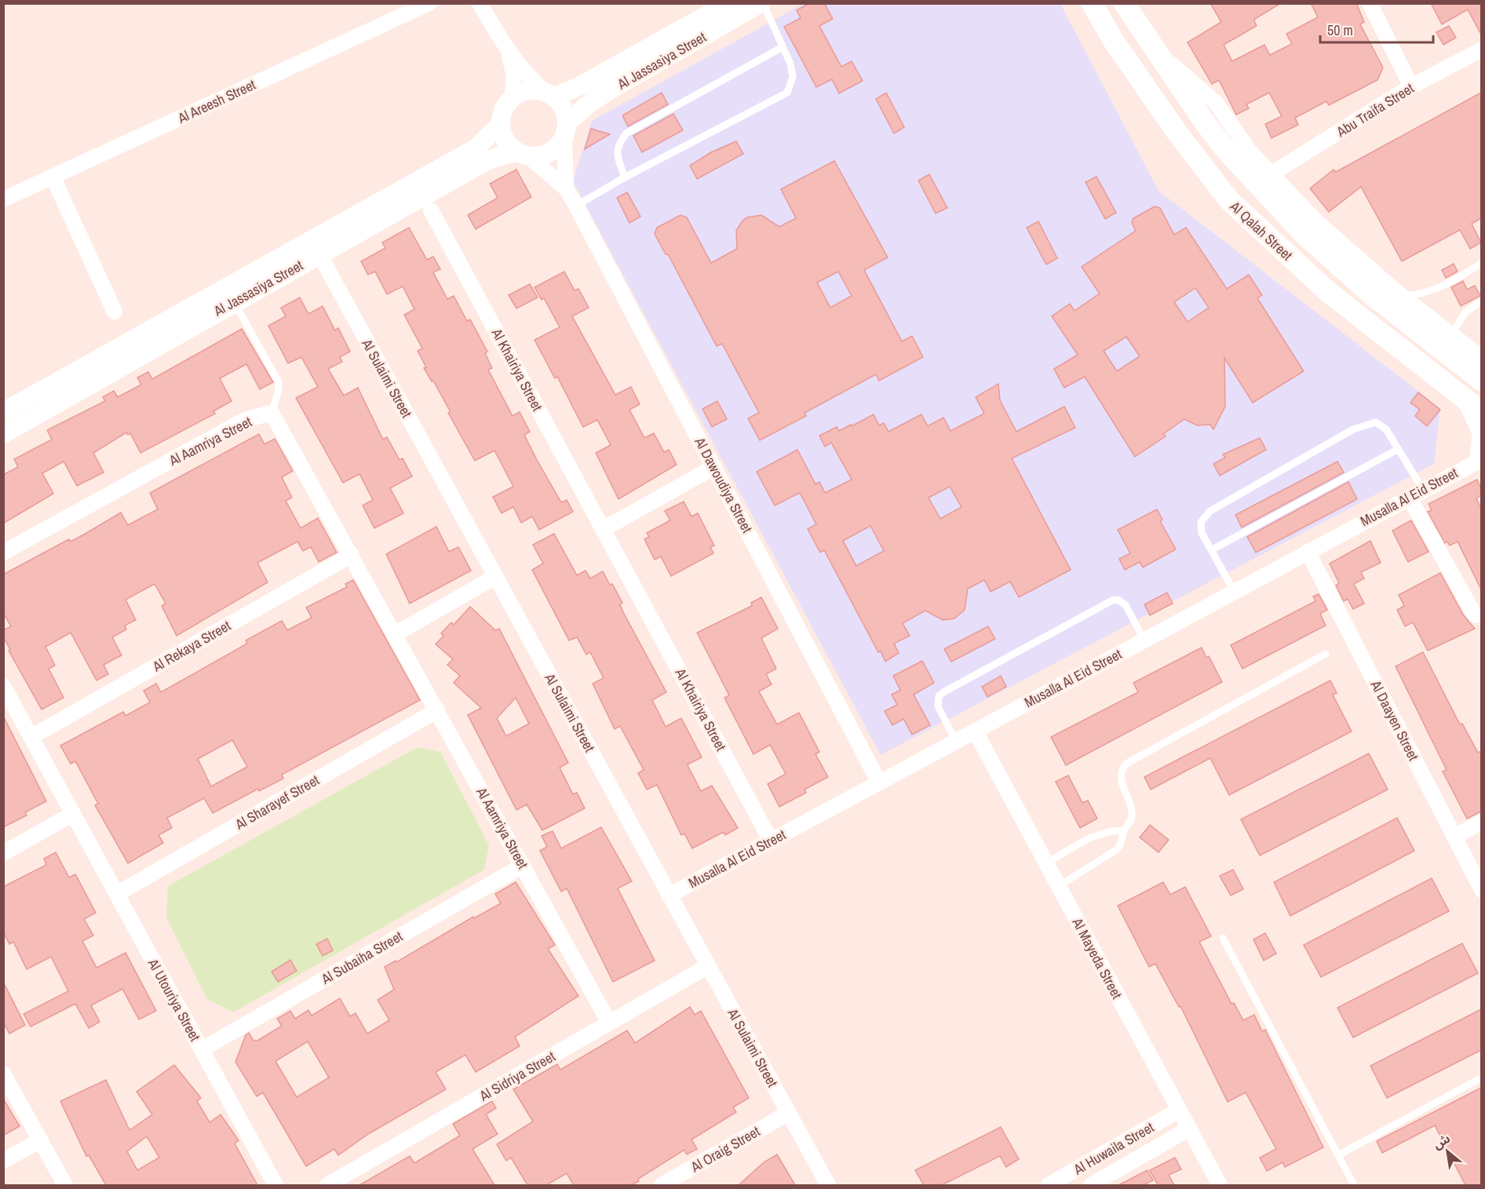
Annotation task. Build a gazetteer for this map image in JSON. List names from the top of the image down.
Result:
{
  "streets": {
    "main road": ["Al Qalah Street"],
    "street": [
      "Al Jassasiya Street",
      "Al Areesh Street",
      "Abu Traifa Street",
      "Al Khairiya Street",
      "Al Sulaimi Street",
      "Al Aamriya Street",
      "Al Dawoudiya Street",
      "Musalla Al Eid Street",
      "Al Rekaya Street",
      "Al Daayen Street",
      "Al Sharayef Street",
      "Al Subaiha Street",
      "Al Mayeda Street",
      "Al Utouriya Street",
      "Al Sidriya Street",
      "Al Huwaila Street",
      "Al Oraig Street"
    ]
  },
  "crossings": [
    ["Al Jassasiya Street", "Al Sulaimi Street"],
    ["Al Jassasiya Street", "Al Dawoudiya Street"],
    ["Abu Traifa Street", "Al Qalah Street"],
    ["Al Qalah Street", "Musalla Al Eid Street"],
    ["Al Khairiya Street", "Musalla Al Eid Street"],
    ["Al Sulaimi Street", "Musalla Al Eid Street"],
    ["Al Sulaimi Street", "Al Sidriya Street"],
    ["Al Sulaimi Street", "Al Oraig Street"],
    ["Al Aamriya Street", "Al Rekaya Street"],
    ["Al Aamriya Street", "Al Sharayef Street"],
    ["Al Aamriya Street", "Al Subaiha Street"],
    ["Al Aamriya Street", "Al Sidriya Street"],
    ["Al Dawoudiya Street", "Musalla Al Eid Street"],
    ["Musalla Al Eid Street", "Al Daayen Street"],
    ["Musalla Al Eid Street", "Al Mayeda Street"],
    ["Al Rekaya Street", "Al Utouriya Street"],
    ["Al Sharayef Street", "Al Utouriya Street"],
    ["Al Subaiha Street", "Al Utouriya Street"],
    ["Al Mayeda Street", "Al Huwaila Street"]
  ],
  "scale_bar": "50 m",
  "north": "top left"
}
